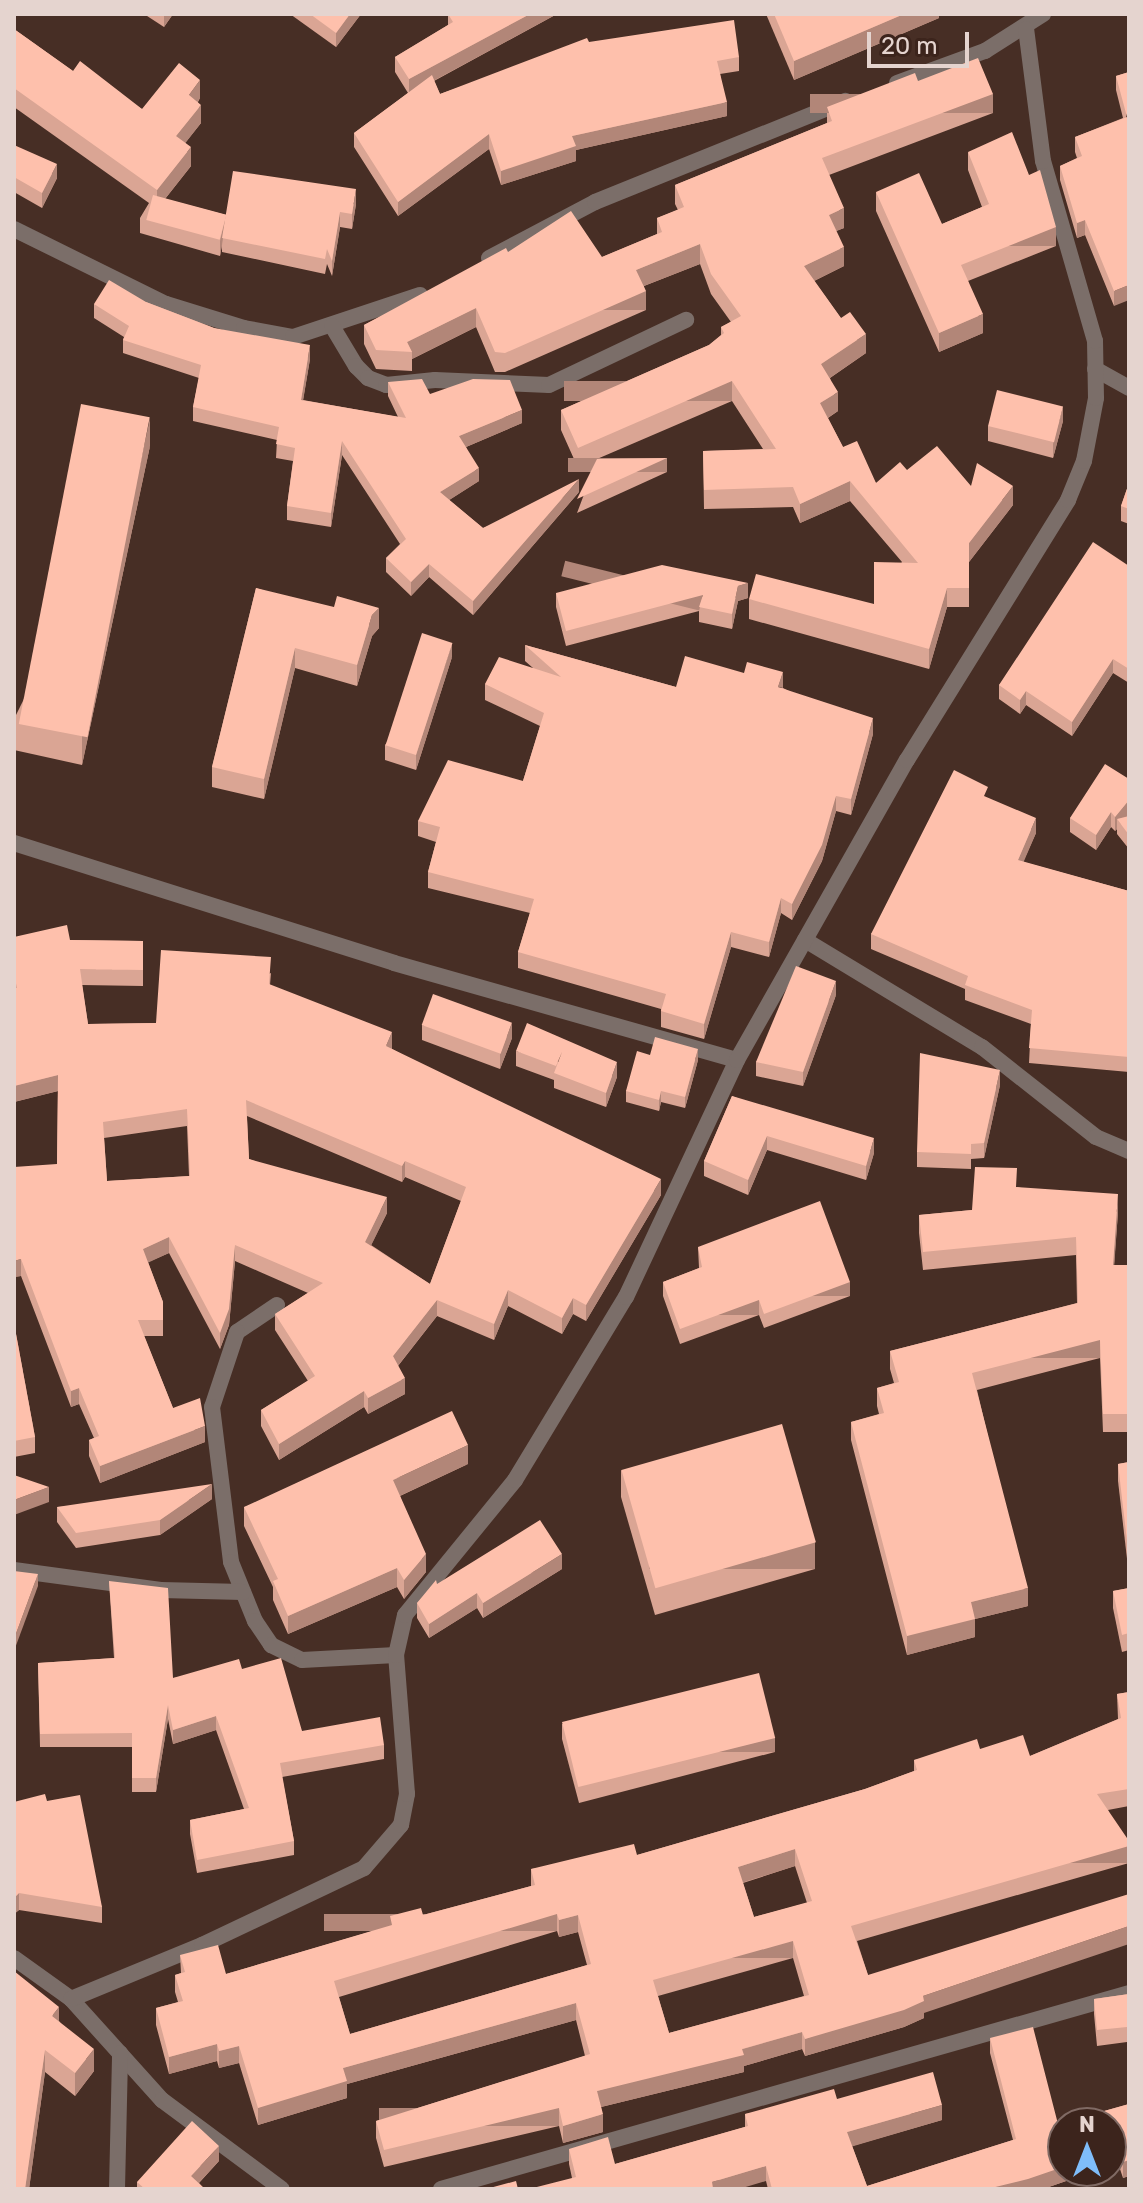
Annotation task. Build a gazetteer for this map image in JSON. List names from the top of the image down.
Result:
{
  "scale_bar": "20 m",
  "north": "top"
}
